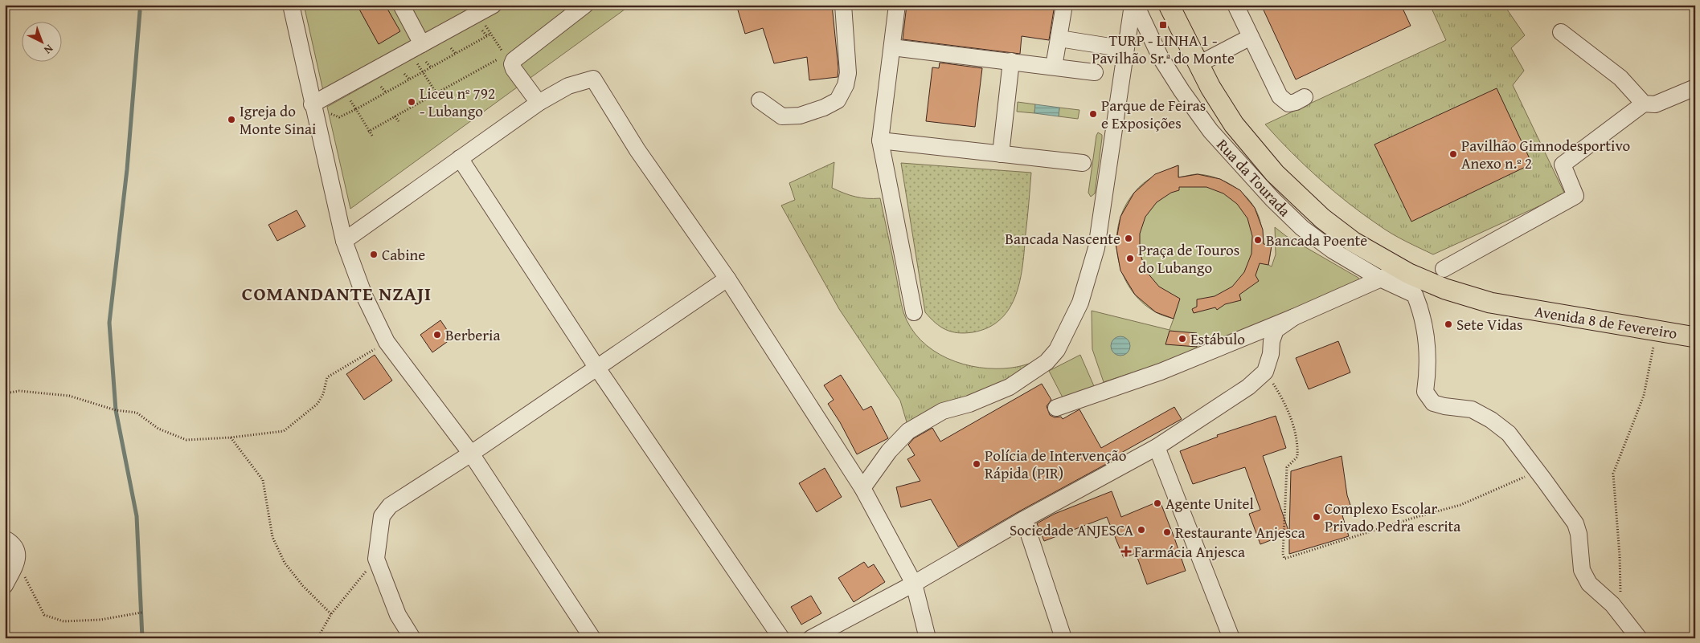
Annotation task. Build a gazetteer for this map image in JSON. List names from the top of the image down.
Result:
{
  "streets": {
    "main road": ["Avenida 8 de Fevereiro"],
    "street": ["Rua da Tourada"]
  },
  "districts": ["COMANDANTE NZAJI"],
  "places": {
    "transit": ["TURP - LINHA 1 - Pavilhão Sr.ª do Monte"],
    "other": [
      "Liceu nº 792 - Lubango",
      "Parque de Feiras e Exposições",
      "Igreja do Monte Sinai",
      "Pavilhão Gimnodesportivo Anexo n.º 2",
      "Bancada Nascente",
      "Bancada Poente",
      "Cabine",
      "Praça de Touros do Lubango",
      "Sete Vidas",
      "Berberia",
      "Estábulo",
      "Polícia de Intervenção Rápida (PIR)",
      "Agente Unitel",
      "Complexo Escolar Privado Pedra escrita",
      "Sociedade ANJESCA",
      "Restaurante Anjesca"
    ],
    "health": ["Farmácia Anjesca"]
  },
  "north": "bottom right"
}
